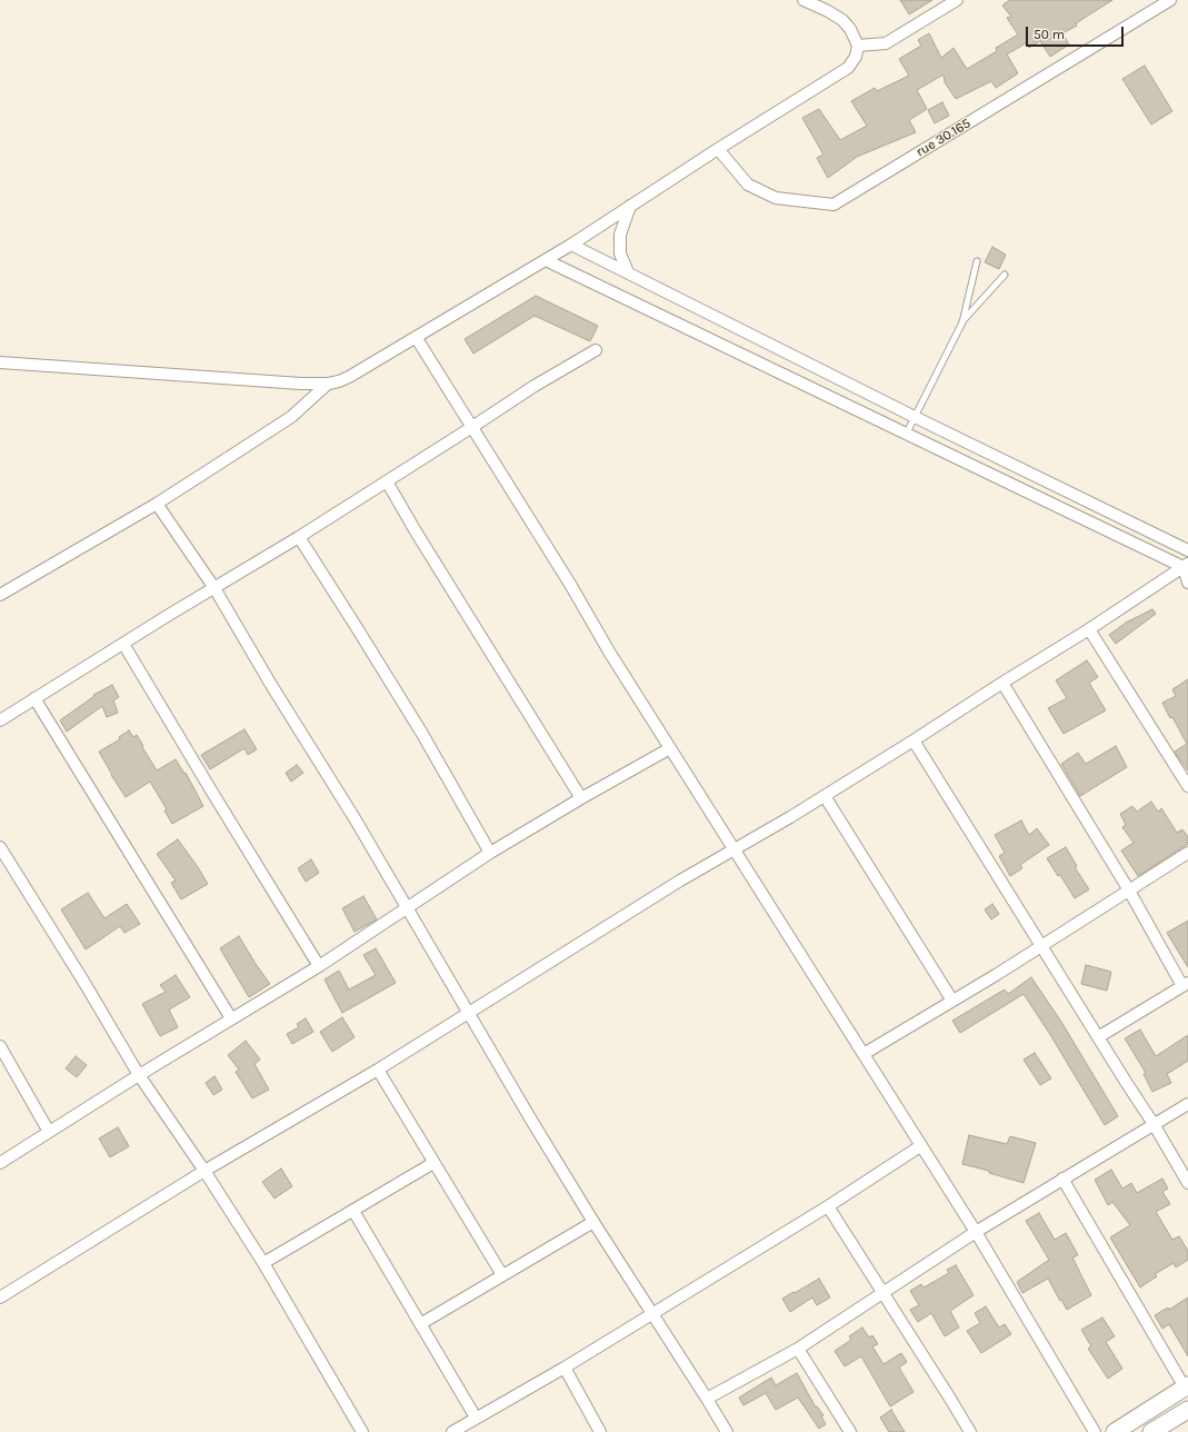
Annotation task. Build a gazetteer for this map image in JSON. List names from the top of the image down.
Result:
{
  "streets": {
    "street": ["rue 30.165"]
  },
  "scale_bar": "50 m"
}
